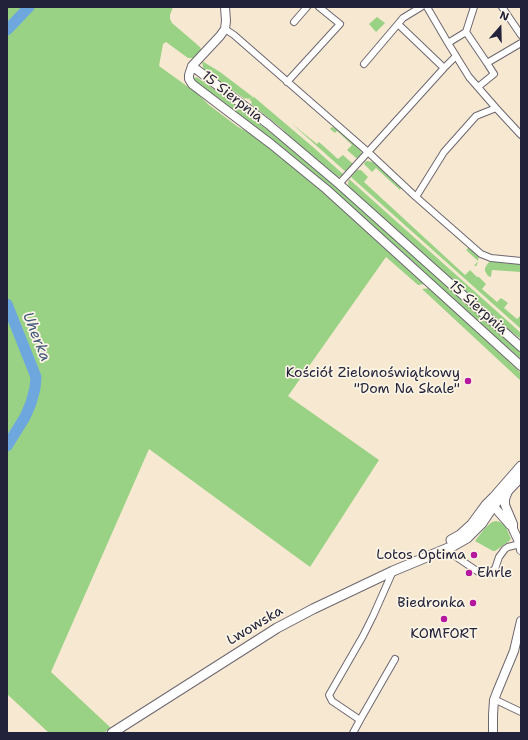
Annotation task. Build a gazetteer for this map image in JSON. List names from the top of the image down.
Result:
{
  "streets": {
    "main road": ["Lwowska"],
    "street": ["15 Sierpnia"]
  },
  "water": ["Uherka"],
  "places": [
    "Kościół Zielonoświątkowy \"Dom Na Skale\"",
    "Lotos Optima",
    "Ehrle",
    "Biedronka",
    "KOMFORT"
  ],
  "north": "top"
}
